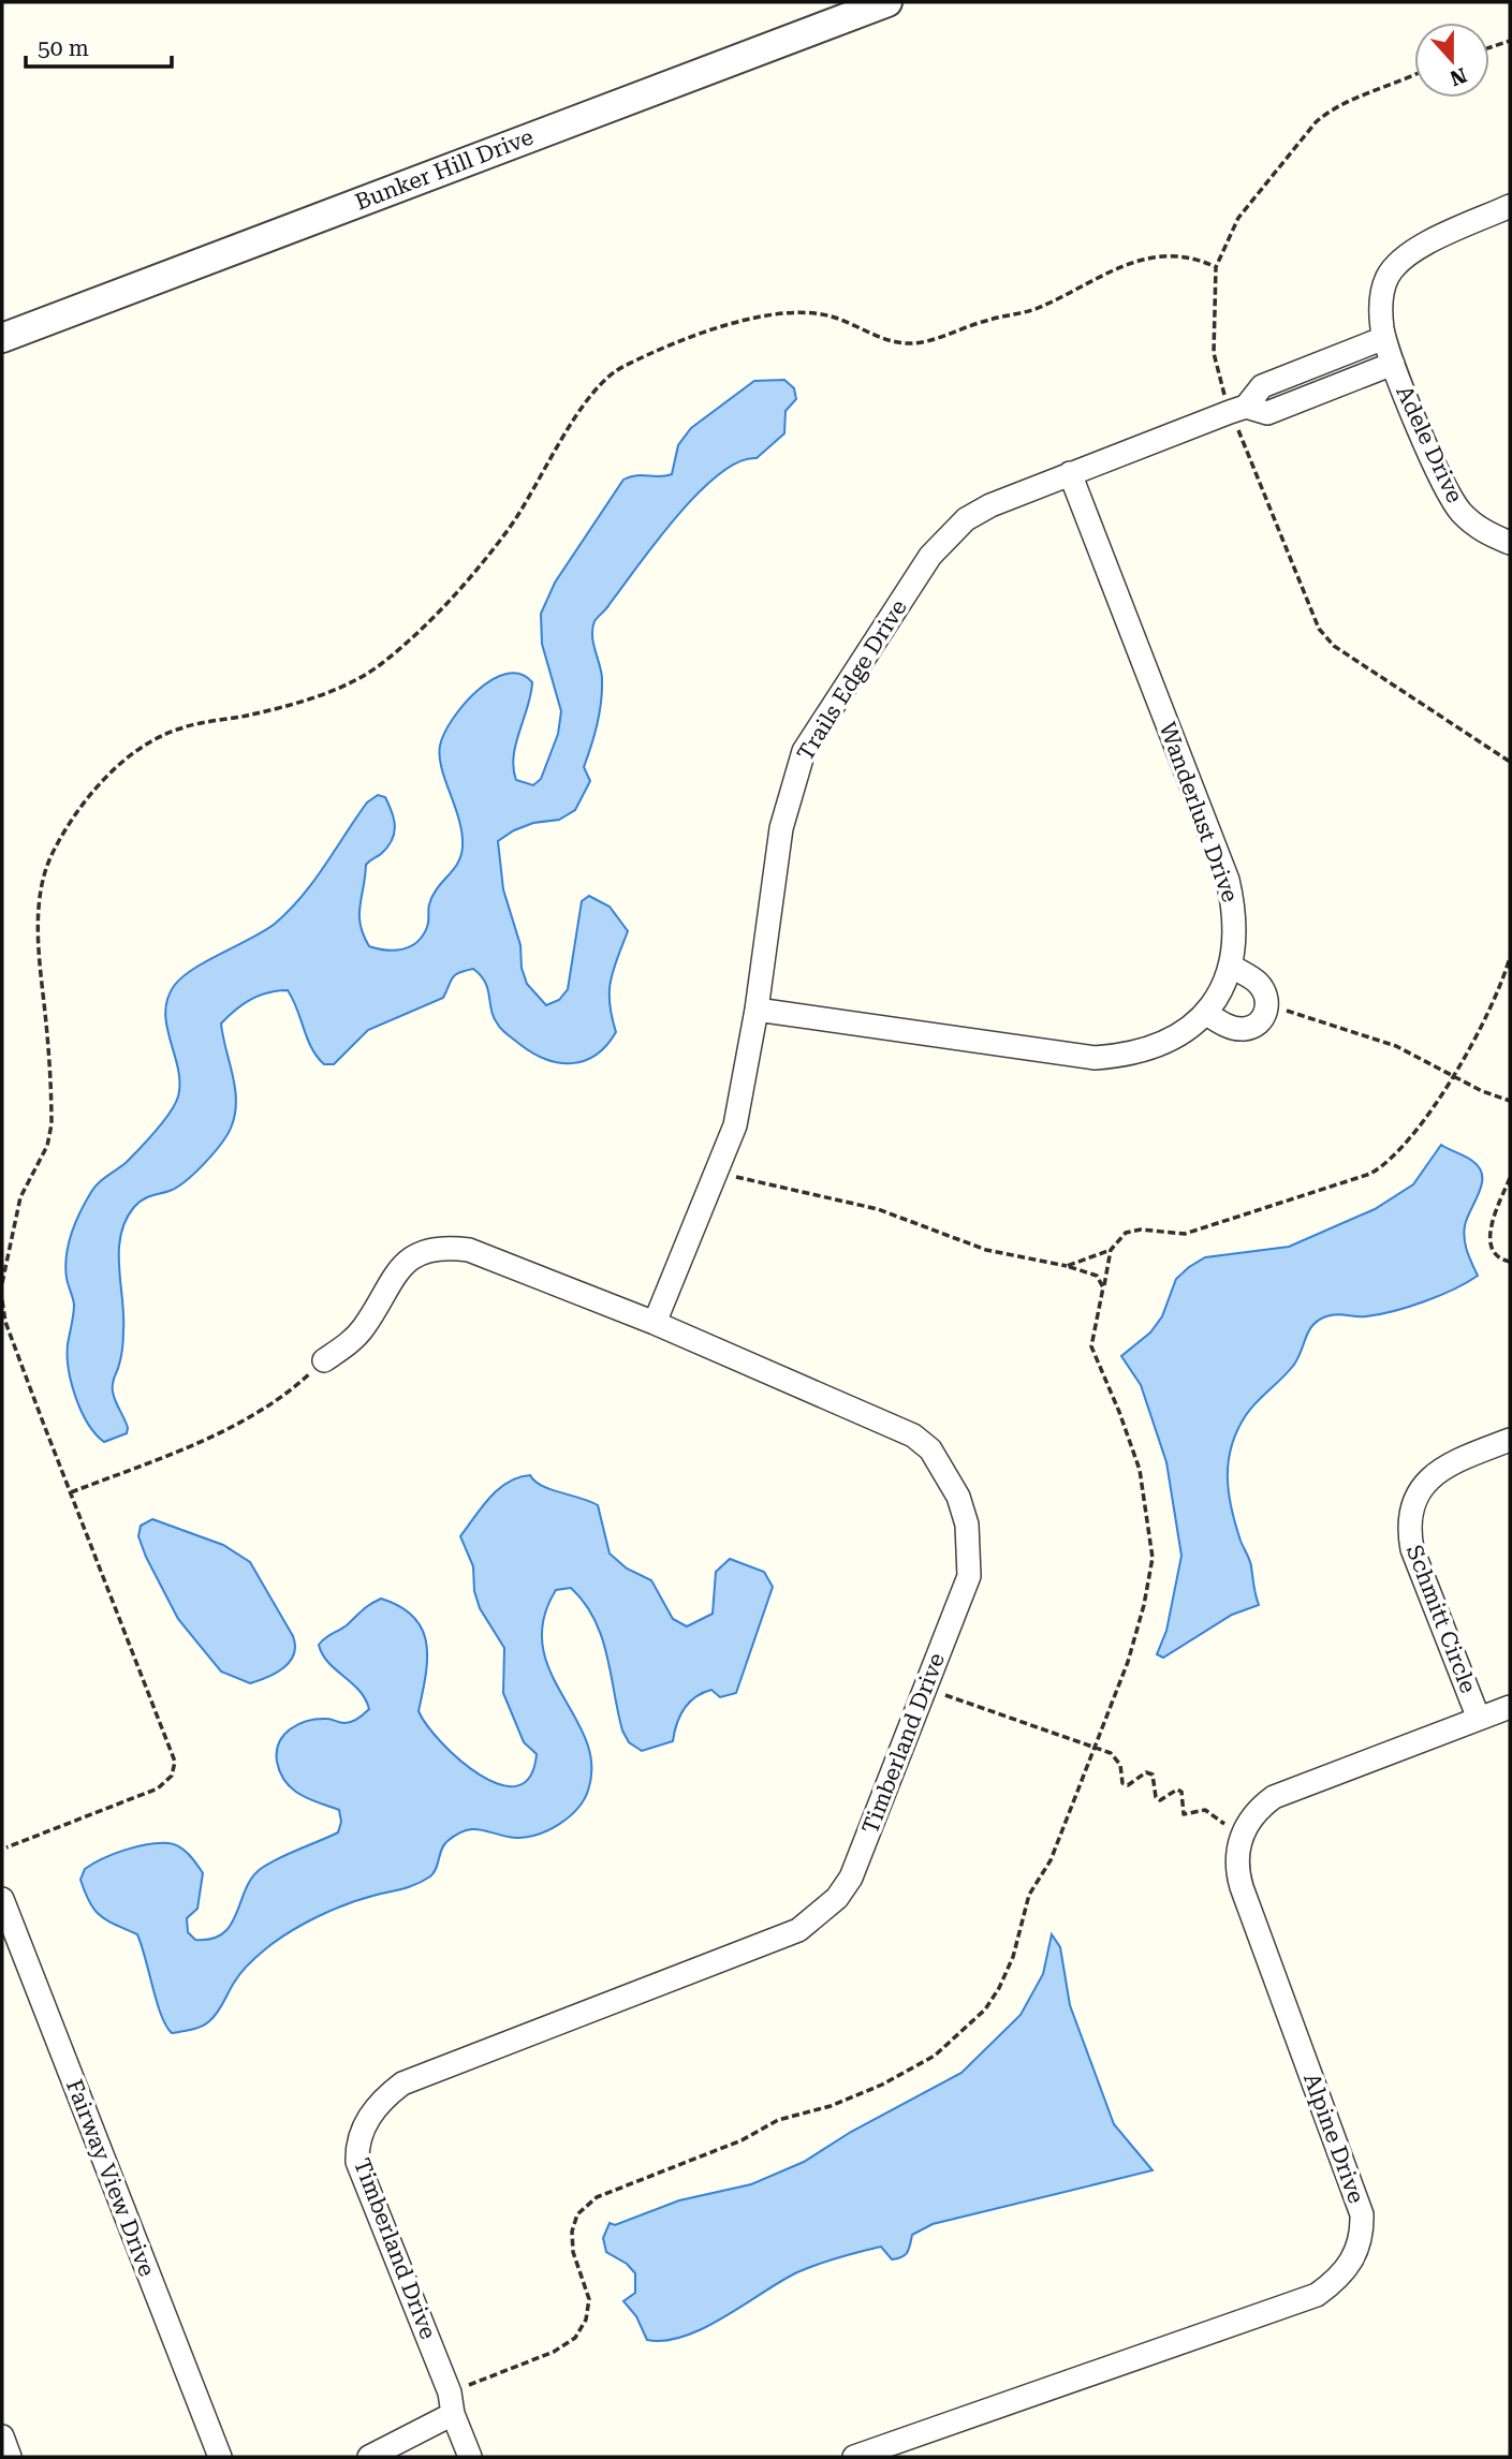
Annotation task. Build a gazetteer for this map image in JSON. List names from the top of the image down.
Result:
{
  "streets": {
    "street": [
      "Bunker Hill Drive",
      "Adele Drive",
      "Trails Edge Drive",
      "Wanderlust Drive",
      "Schmitt Circle",
      "Timberland Drive",
      "Alpine Drive",
      "Fairway View Drive"
    ]
  },
  "crossings": [
    ["Adele Drive", "Trails Edge Drive"],
    ["Trails Edge Drive", "Wanderlust Drive"],
    ["Trails Edge Drive", "Timberland Drive"]
  ],
  "scale_bar": "50 m",
  "north": "bottom"
}
